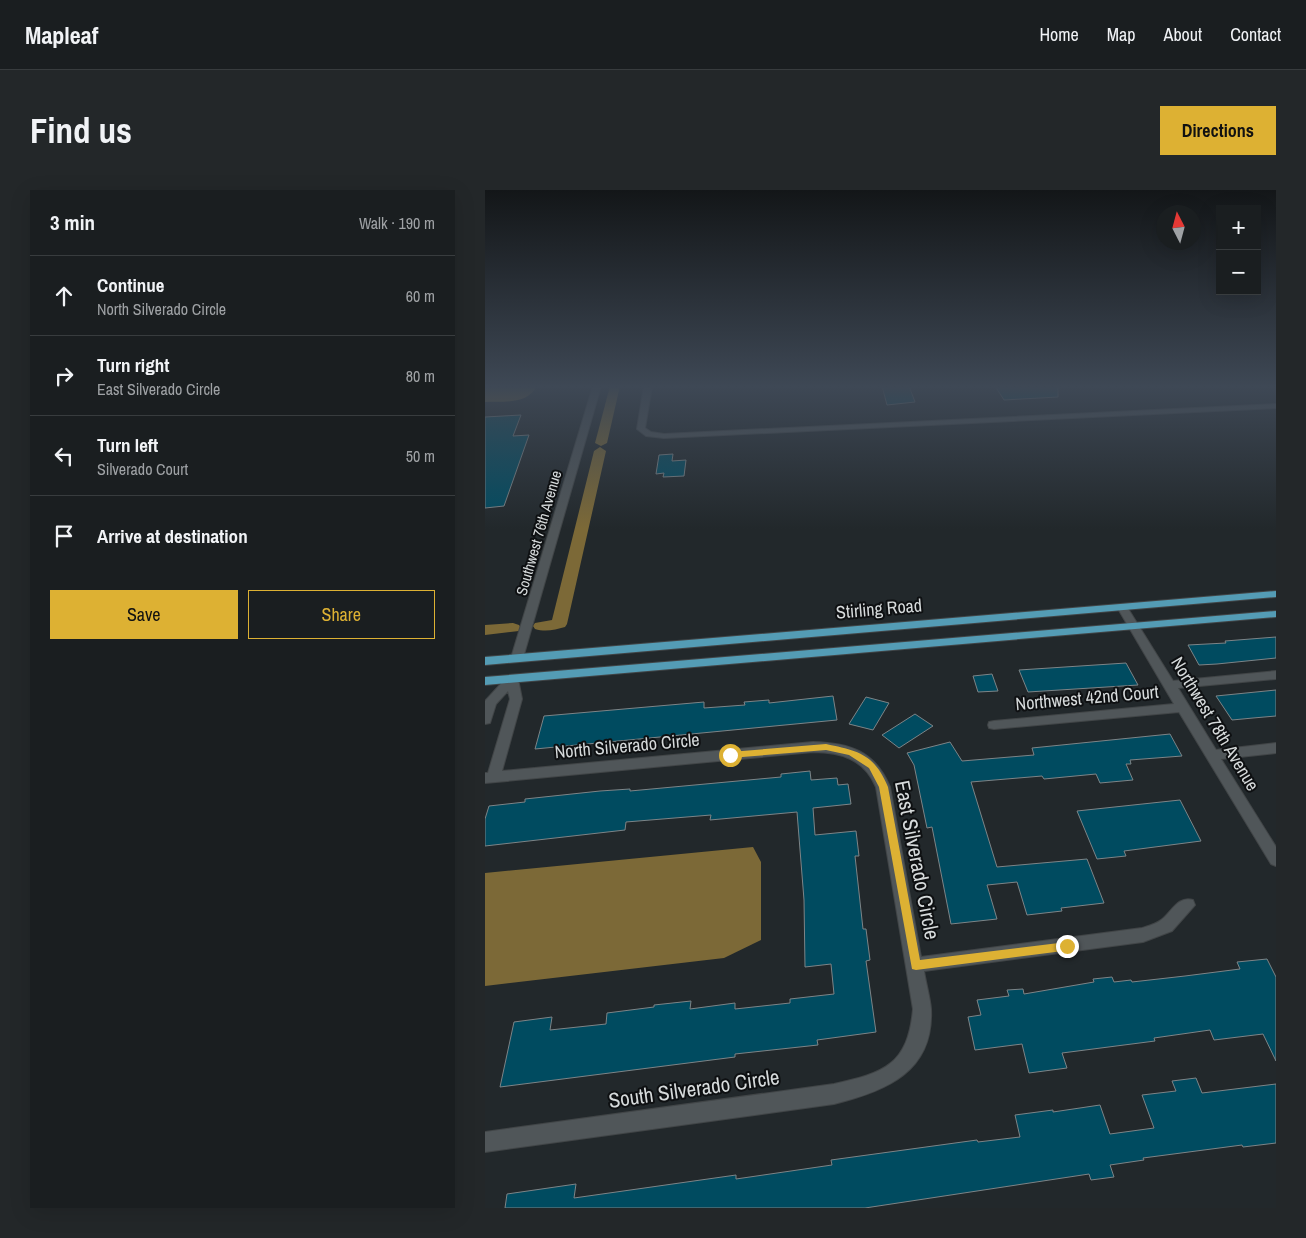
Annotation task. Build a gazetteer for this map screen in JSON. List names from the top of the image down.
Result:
{
  "streets": {
    "main road": ["Stirling Road"],
    "street": [
      "Southwest 76th Avenue",
      "Northwest 42nd Court",
      "Northwest 78th Avenue",
      "North Silverado Circle",
      "East Silverado Circle",
      "South Silverado Circle"
    ]
  },
  "crossings": [
    ["Southwest 76th Avenue", "Stirling Road"],
    ["Stirling Road", "Northwest 78th Avenue"],
    ["Northwest 42nd Court", "Northwest 78th Avenue"],
    ["North Silverado Circle", "East Silverado Circle"],
    ["East Silverado Circle", "South Silverado Circle"]
  ],
  "north": "top",
  "page": {
    "header": "Mapleaf",
    "nav": [
      "Home",
      "Map",
      "About",
      "Contact"
    ],
    "buttons": [
      "Directions",
      ["Save", "Share"]
    ],
    "title": "Find us",
    "heading": ["3 min", "Walk · 190 m"],
    "map_buttons": ["+", "−"],
    "list": [
      ["Continue", "North Silverado Circle", "60 m"],
      ["Turn right", "East Silverado Circle", "80 m"],
      ["Turn left", "Silverado Court", "50 m"],
      "Arrive at destination"
    ]
  }
}
